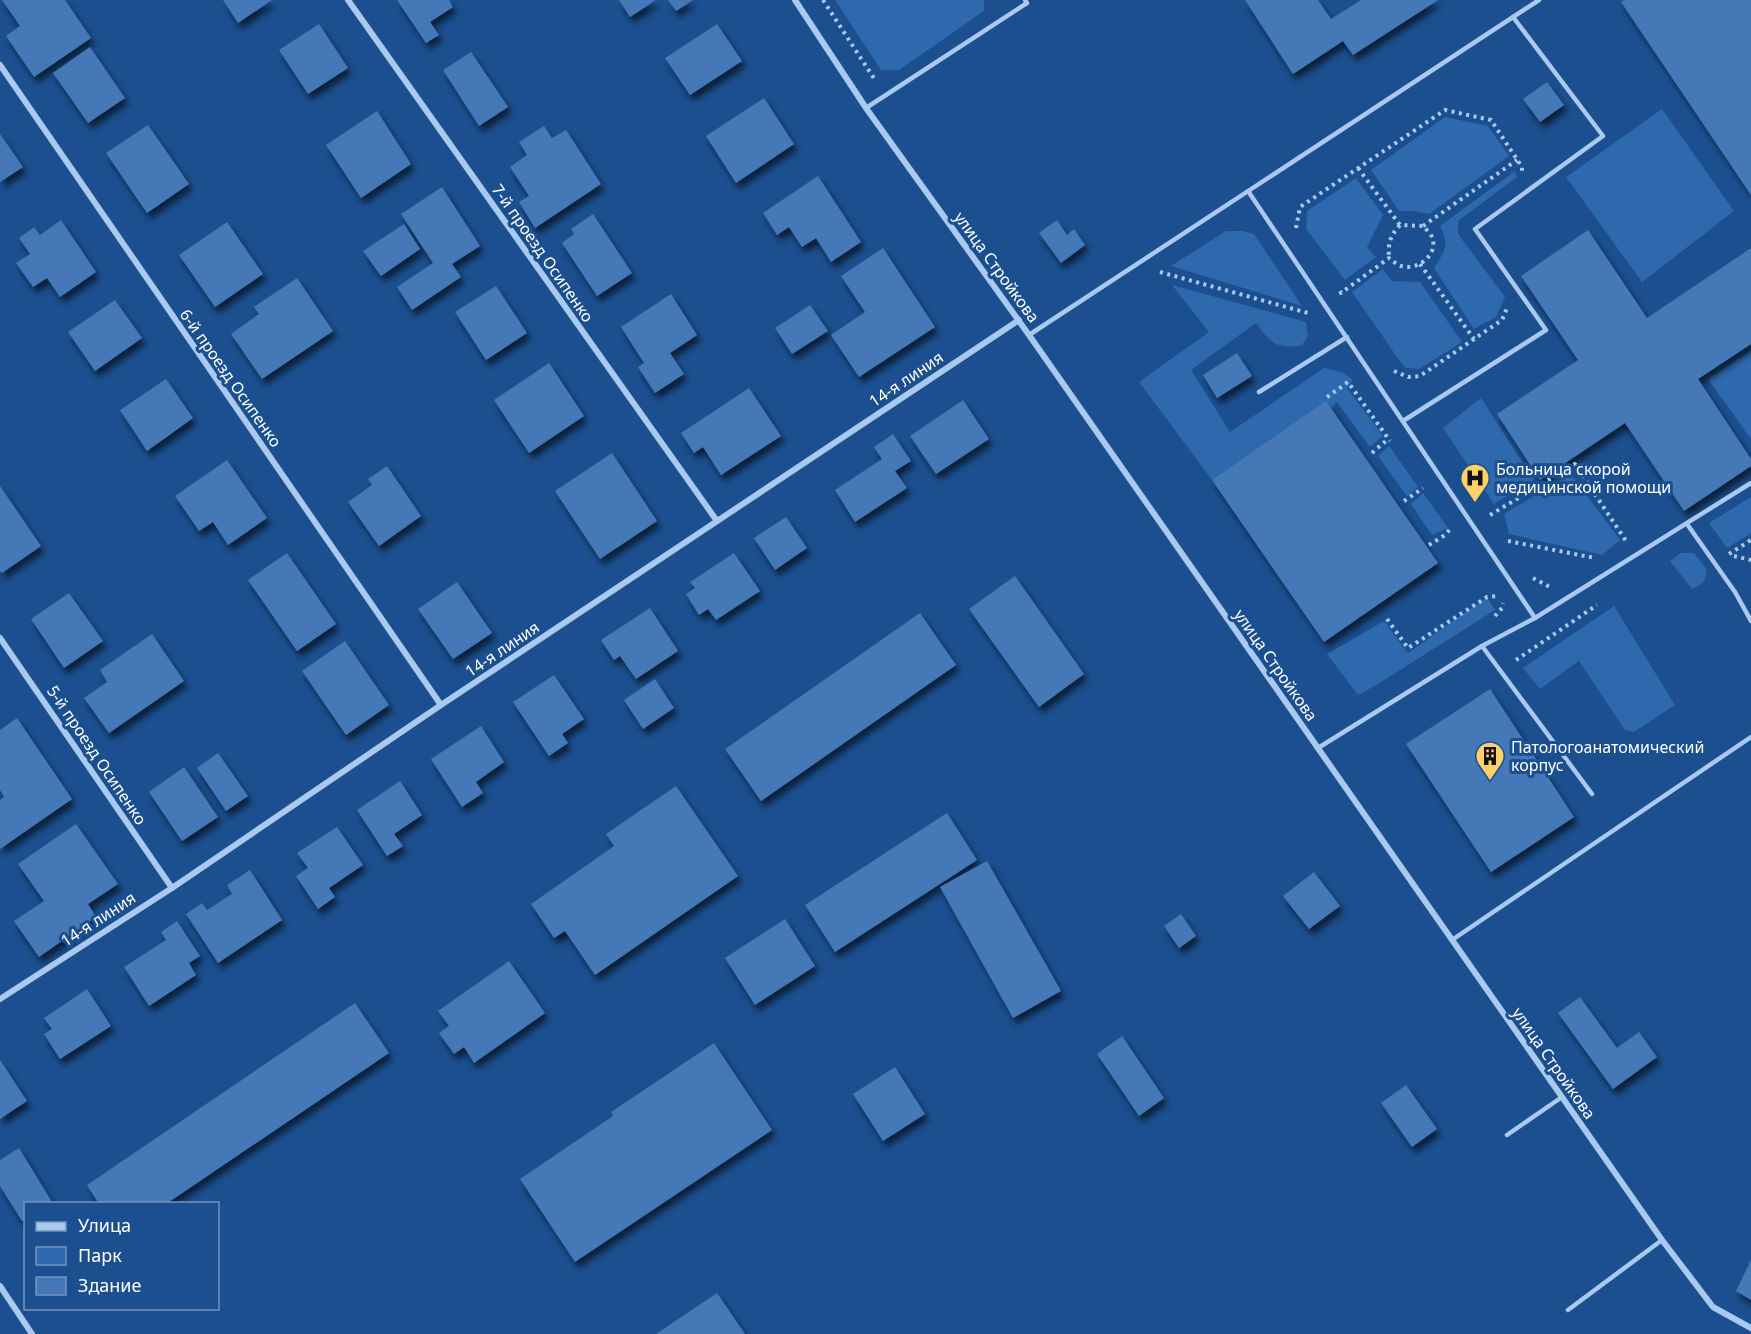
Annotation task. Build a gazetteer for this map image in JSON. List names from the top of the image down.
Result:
{
  "streets": {
    "street": [
      "7-й проезд Осипенко",
      "улица Стройкова",
      "6-й проезд Осипенко",
      "14-я линия",
      "5-й проезд Осипенко"
    ]
  },
  "crossings": [
    ["7-й проезд Осипенко", "14-я линия"],
    ["улица Стройкова", "14-я линия"],
    ["6-й проезд Осипенко", "14-я линия"],
    ["14-я линия", "5-й проезд Осипенко"]
  ],
  "places": {
    "hospital": ["Больница скорой медицинской помощи"],
    "building": ["Патологоанатомический корпус"]
  },
  "legend": ["Улица", "Парк", "Здание"]
}
